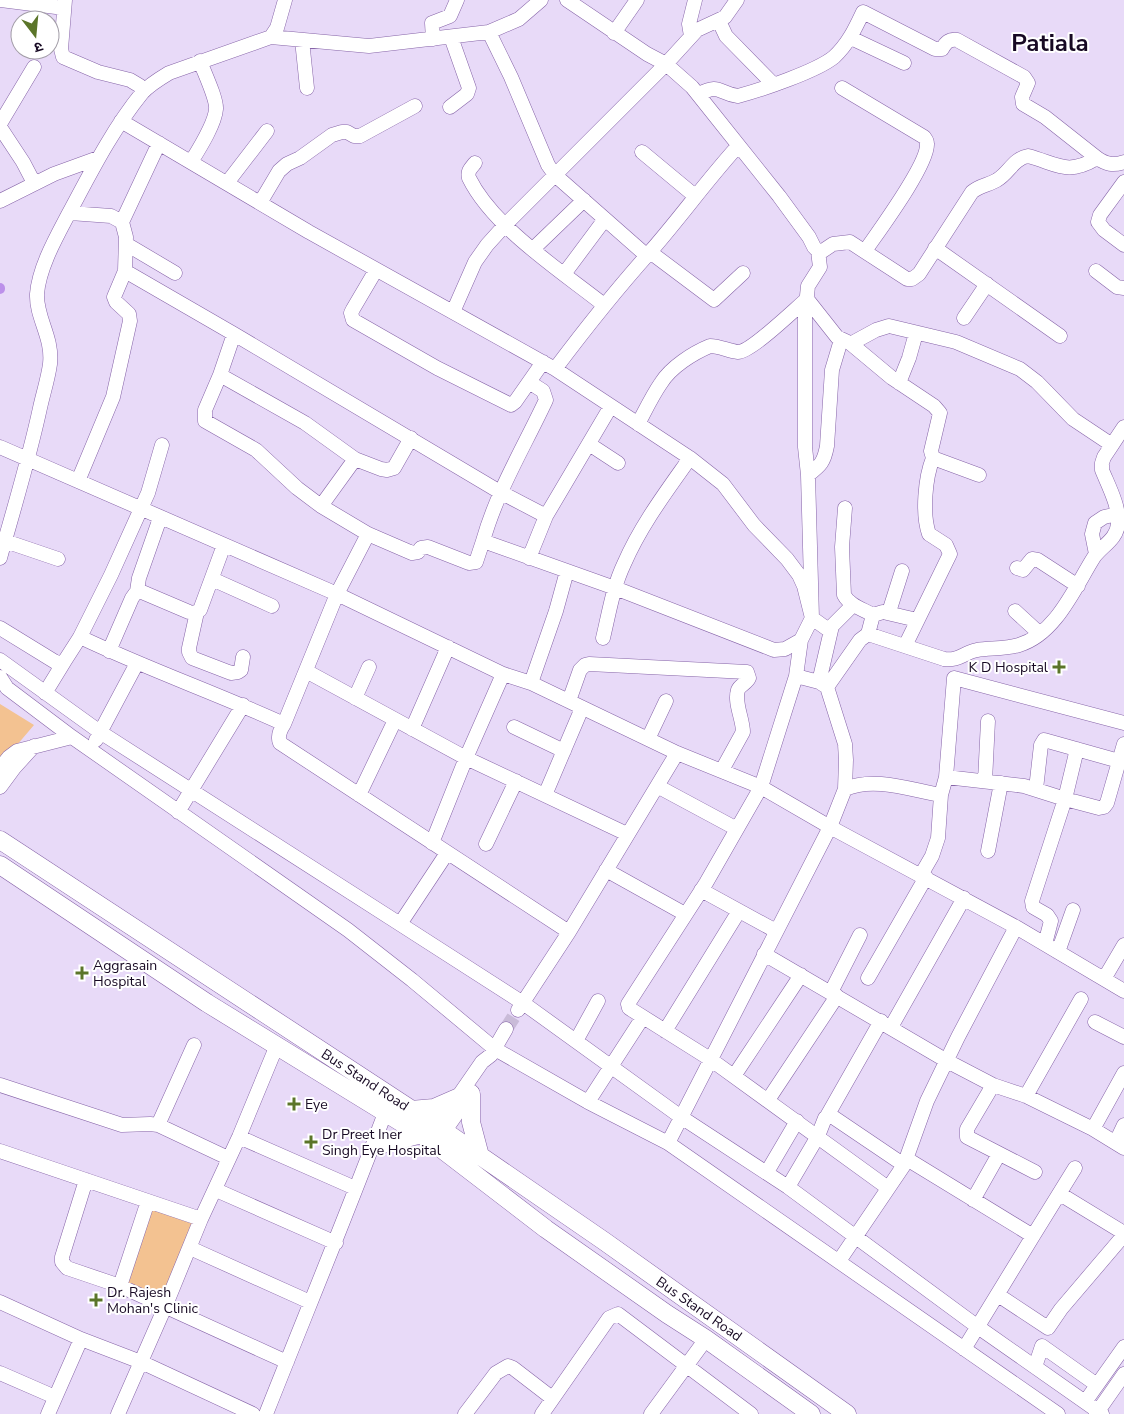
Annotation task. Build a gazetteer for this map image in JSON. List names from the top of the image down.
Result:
{
  "streets": {
    "main road": ["Bus Stand Road"]
  },
  "districts": ["Patiala"],
  "places": {
    "health": [
      "K D Hospital",
      "Aggrasain Hospital",
      "Eye",
      "Dr Preet Iner Singh Eye Hospital",
      "Dr. Rajesh Mohan's Clinic"
    ]
  },
  "north": "bottom"
}
